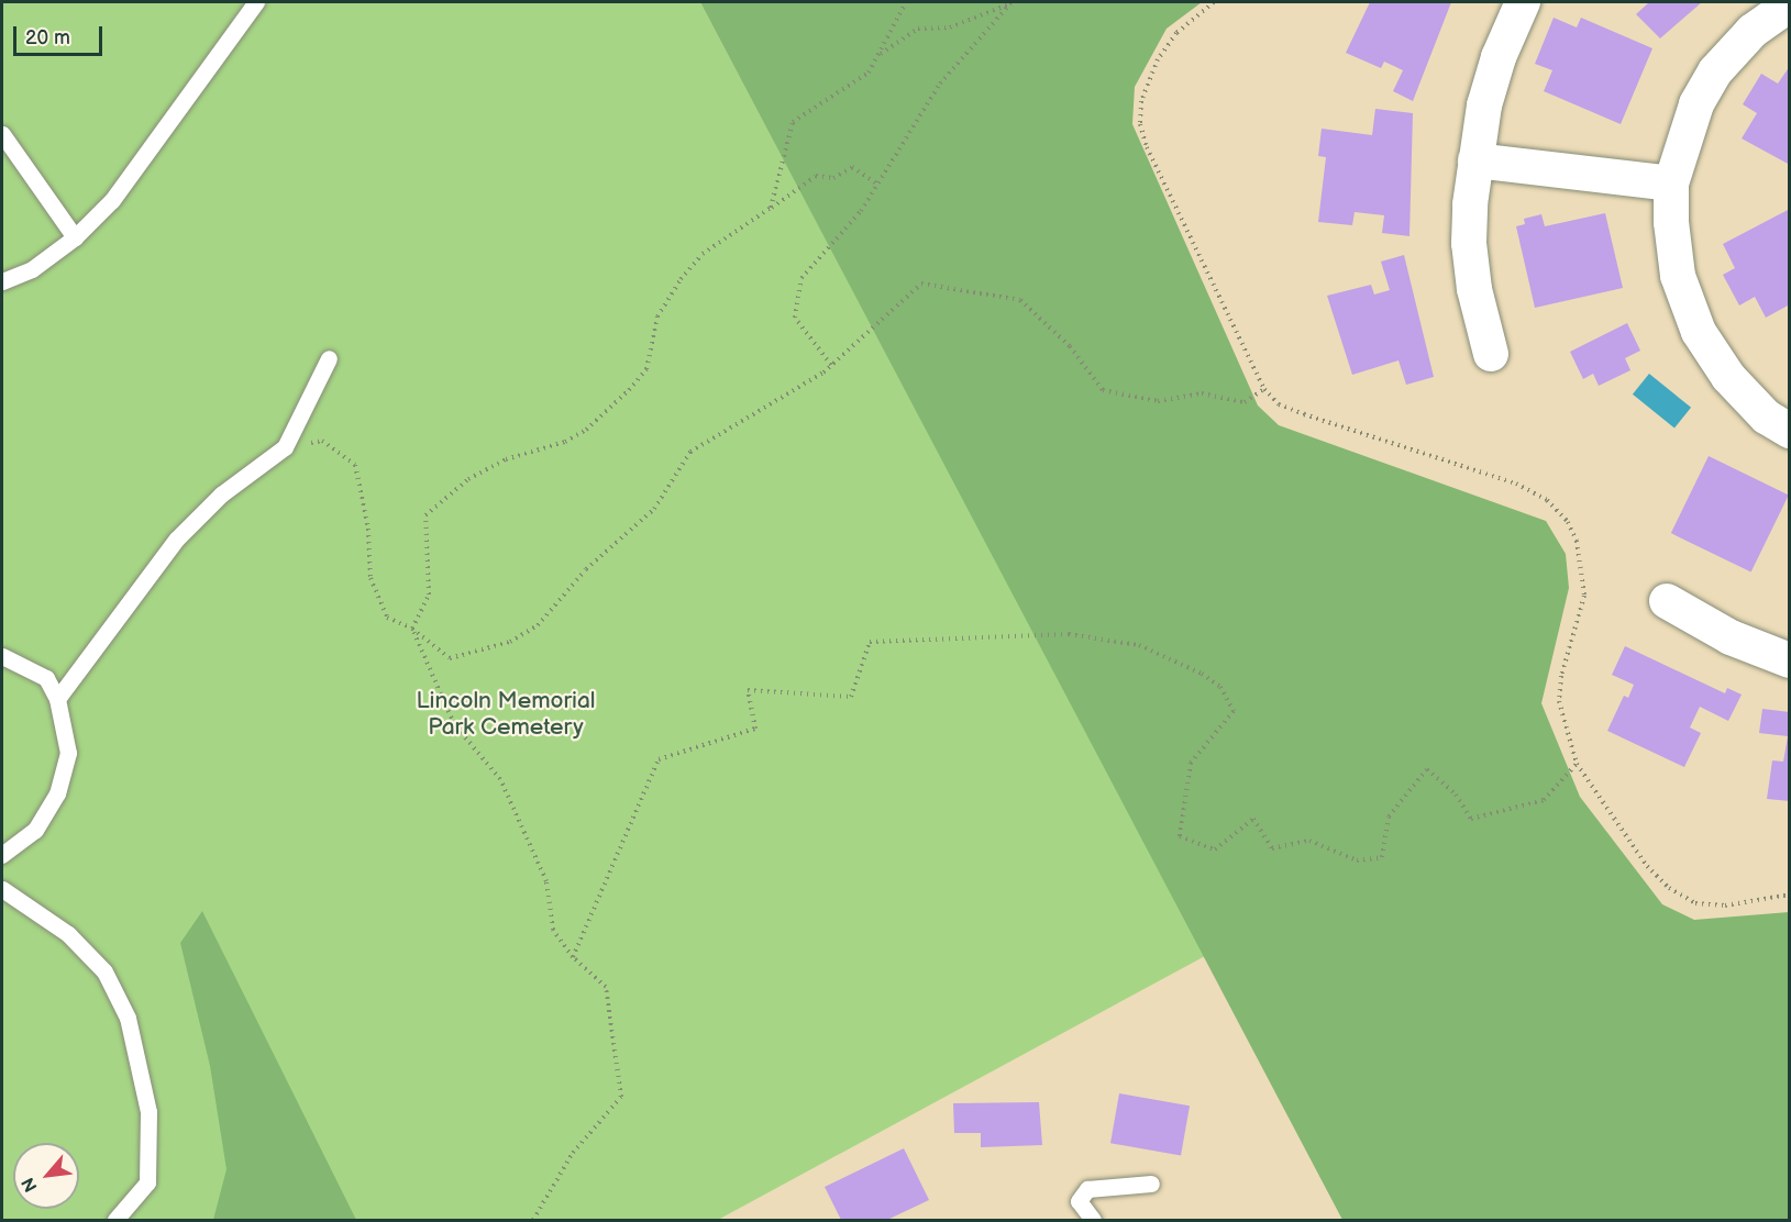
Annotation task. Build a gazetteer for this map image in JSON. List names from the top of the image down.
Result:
{
  "parks": ["Lincoln Memorial Park Cemetery"],
  "scale_bar": "20 m",
  "north": "bottom left"
}
